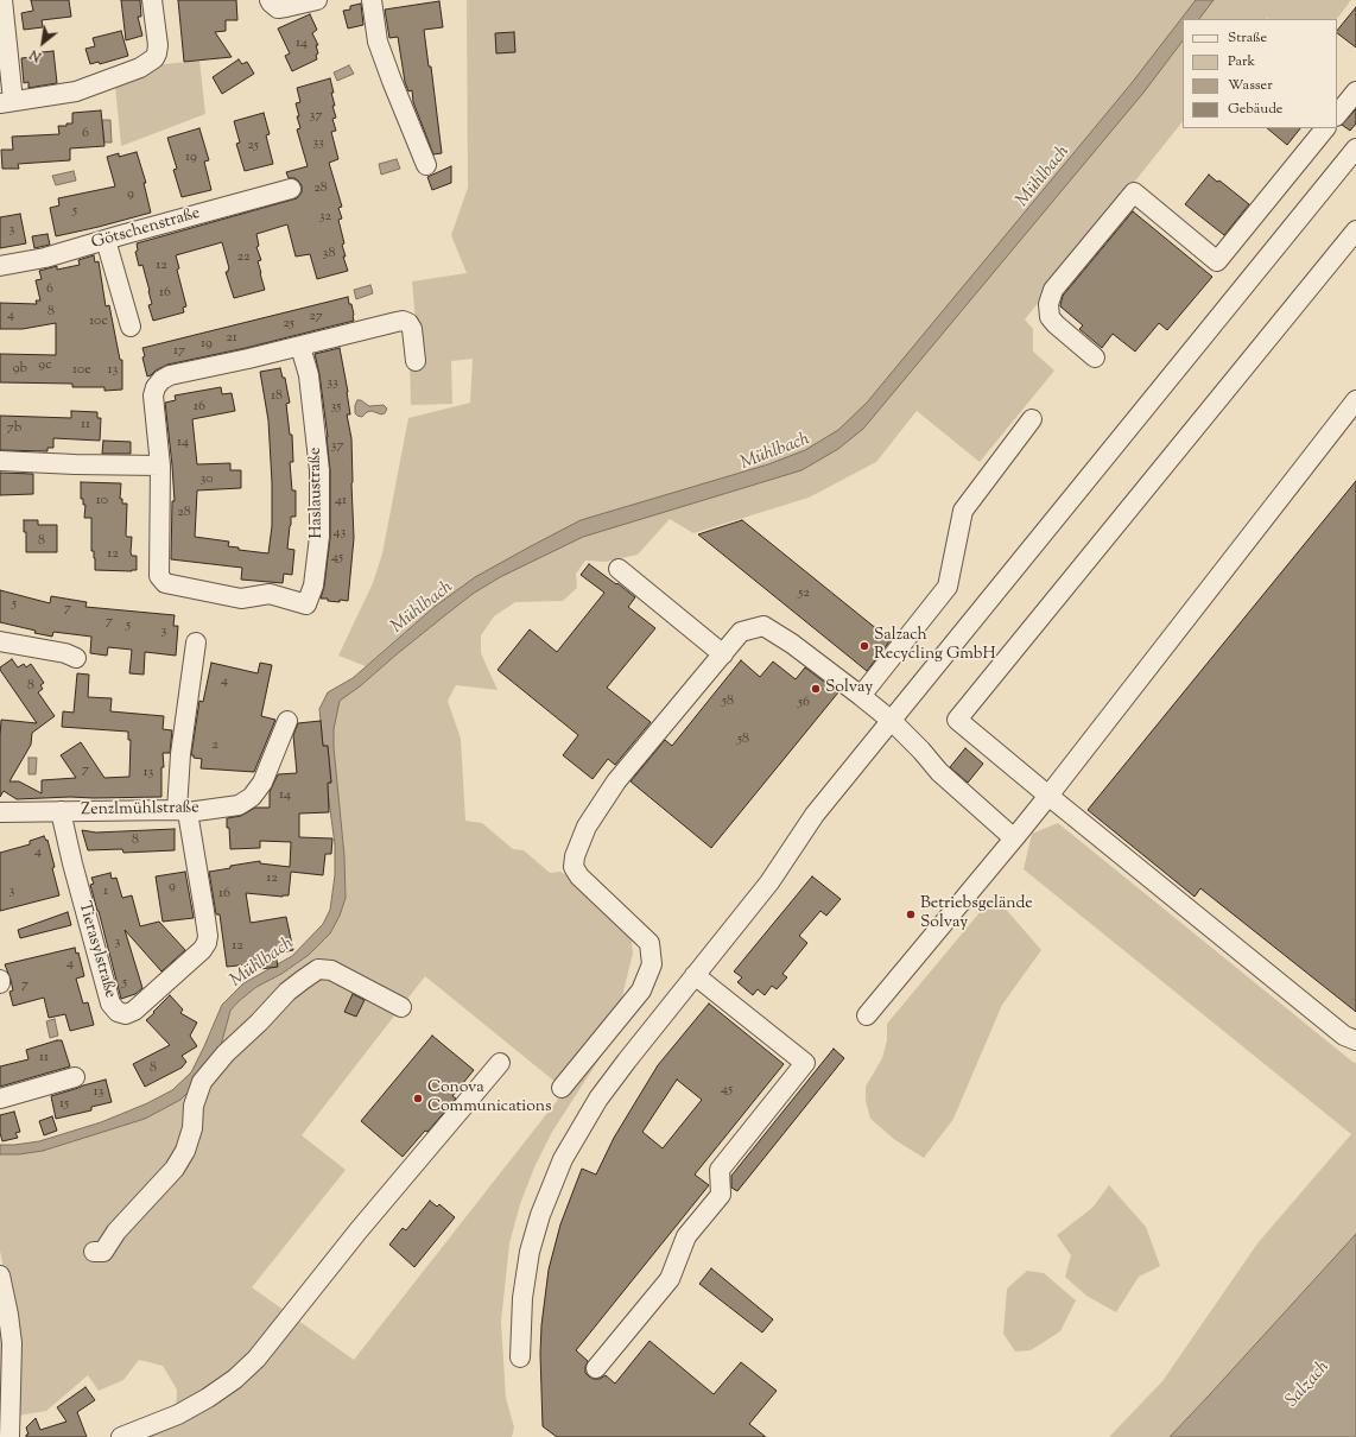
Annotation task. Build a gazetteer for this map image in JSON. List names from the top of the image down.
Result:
{
  "streets": {
    "street": [
      "Götschenstraße",
      "Haslaustraße",
      "Zenzlmühlstraße",
      "Tierasylstraße"
    ]
  },
  "crossings": [
    ["Zenzlmühlstraße", "Tierasylstraße"]
  ],
  "water": ["Mühlbach", "Salzach"],
  "places": [
    "Salzach Recycling GmbH",
    "Solvay",
    "Betriebsgelände Solvay",
    "Conova Communications"
  ],
  "house_numbers": [
    "14",
    "37",
    "6",
    "33",
    "25",
    "19",
    "28",
    "9",
    "5",
    "32",
    "3",
    "38",
    "22",
    "12",
    "6",
    "16",
    "8",
    "4",
    "27",
    "10c",
    "25",
    "21",
    "19",
    "17",
    "9c",
    "9b",
    "10e",
    "13",
    "33",
    "18",
    "16",
    "35",
    "11",
    "7b",
    "14",
    "37",
    "30",
    "10",
    "41",
    "28",
    "43",
    "8",
    "12",
    "45",
    "52",
    "5",
    "7",
    "7",
    "5",
    "3",
    "4",
    "8",
    "58",
    "56",
    "58",
    "2",
    "7",
    "13",
    "14",
    "8",
    "4",
    "12",
    "9",
    "3",
    "1",
    "16",
    "3",
    "12",
    "4",
    "5",
    "7",
    "11",
    "8",
    "45",
    "13",
    "15"
  ],
  "legend": [
    "Straße",
    "Park",
    "Wasser",
    "Gebäude"
  ],
  "north": "bottom left"
}
